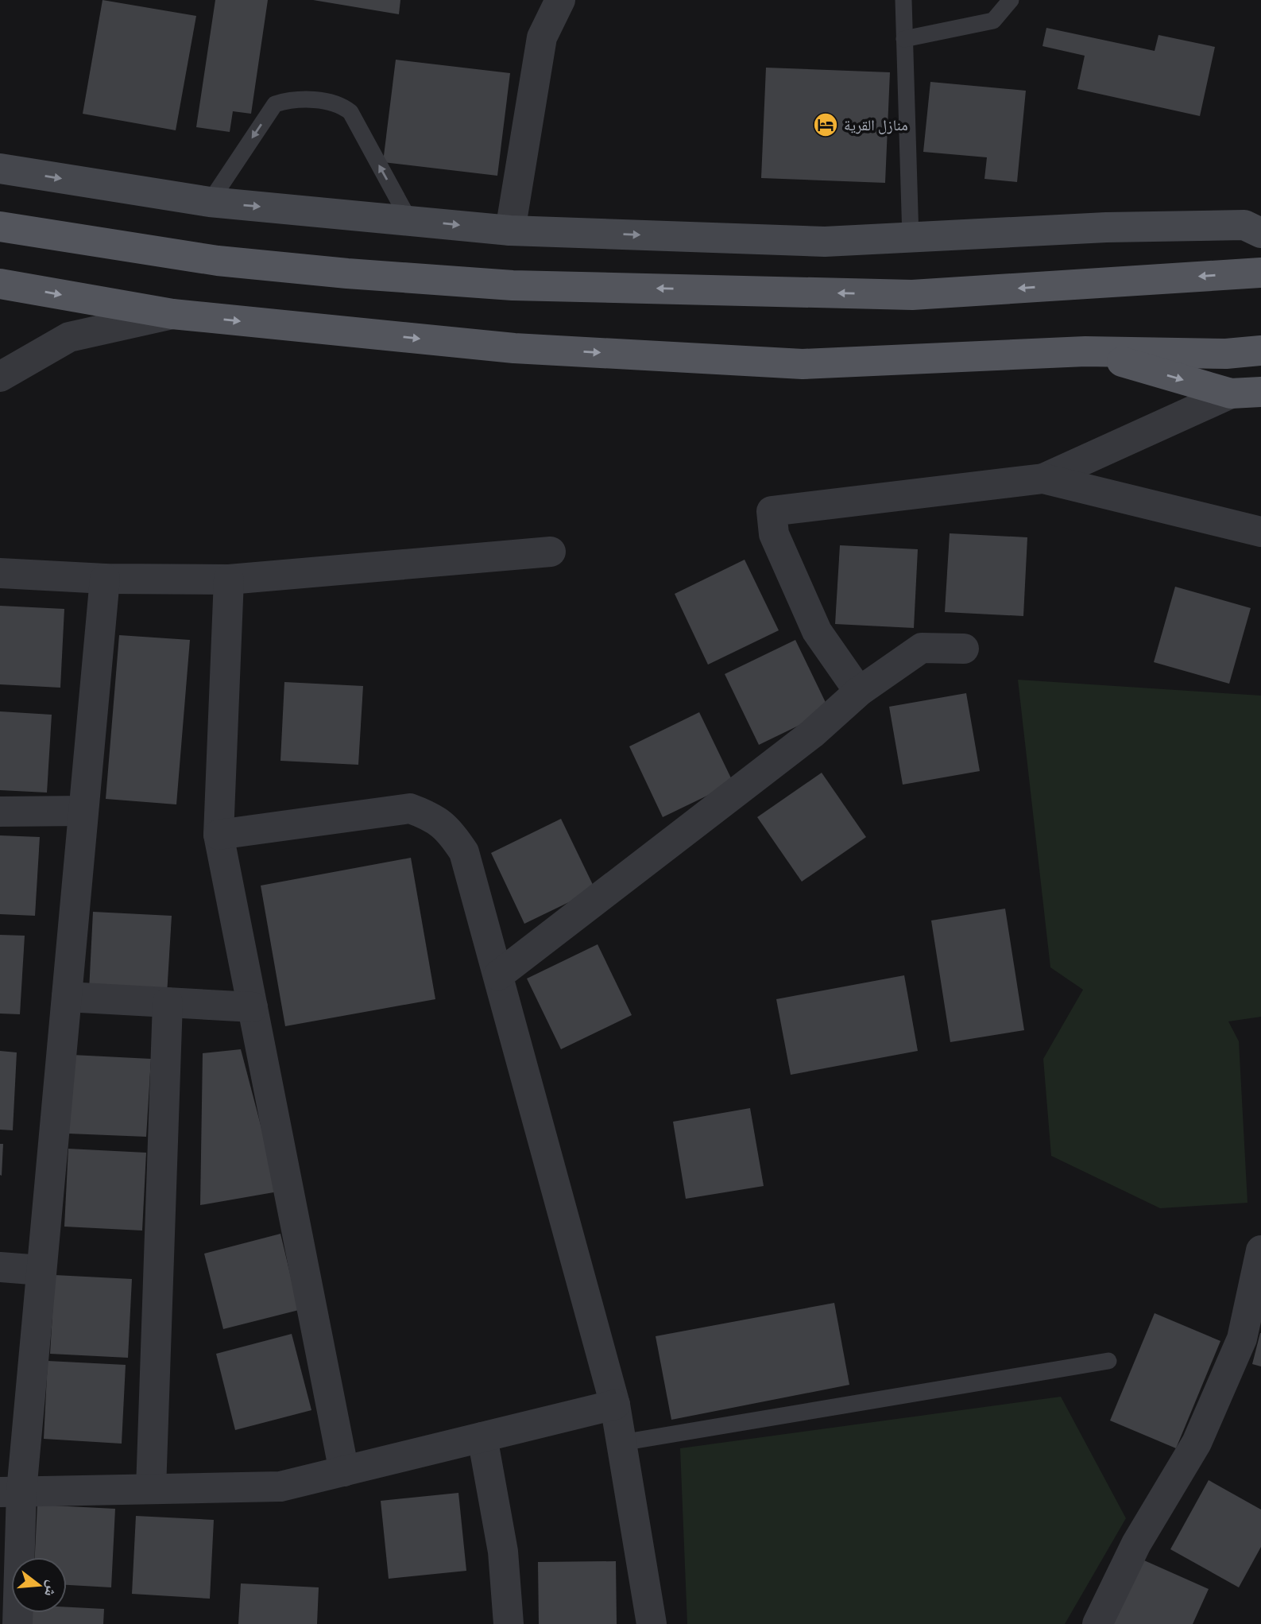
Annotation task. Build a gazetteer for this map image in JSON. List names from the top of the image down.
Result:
{
  "places": {
    "hotel": ["منازل القرية"]
  },
  "north": "right"
}
